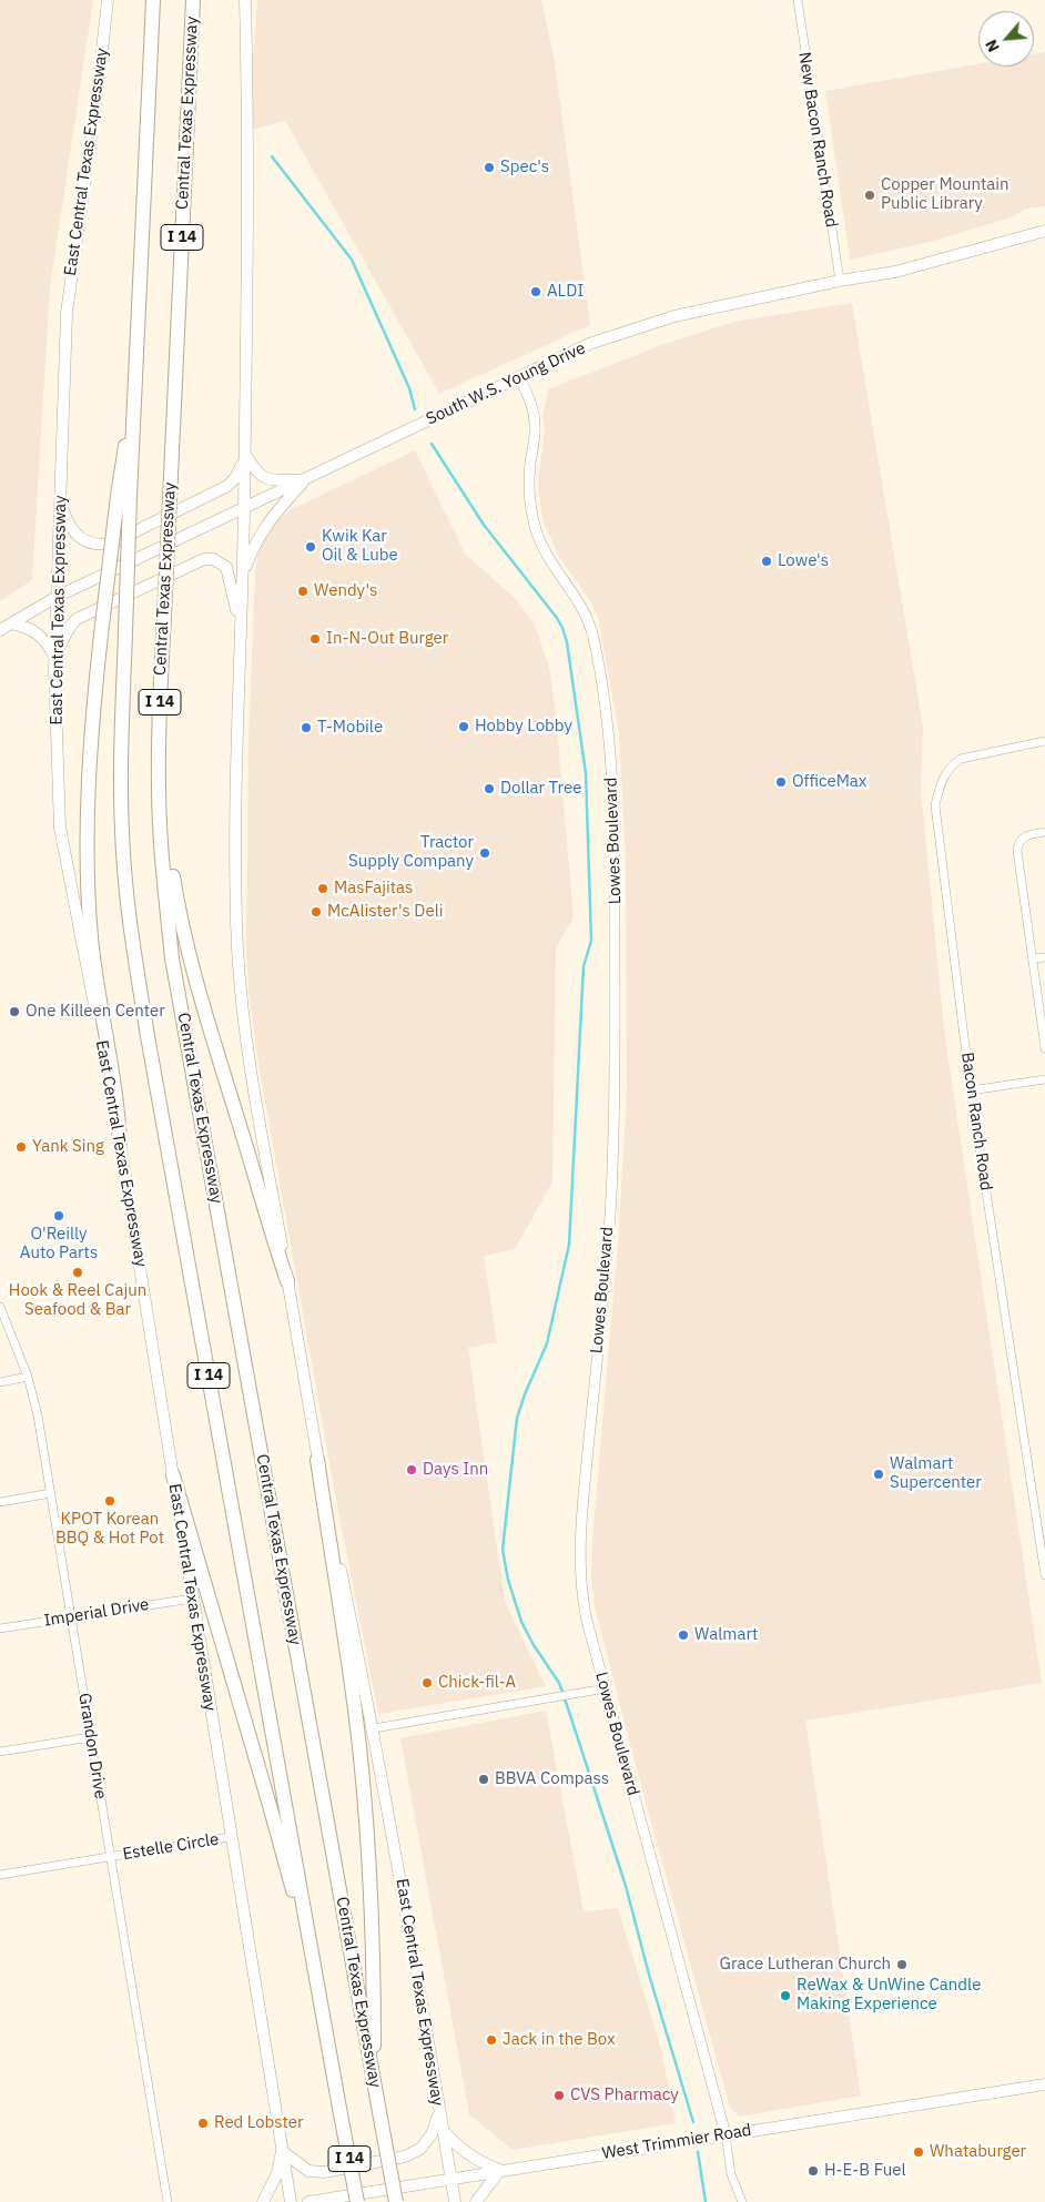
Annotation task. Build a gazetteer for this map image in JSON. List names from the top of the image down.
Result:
{
  "streets": {
    "highway": ["Central Texas Expressway", "I 14"],
    "main road": ["East Central Texas Expressway", "South W.S. Young Drive", "West Trimmier Road"],
    "street": [
      "New Bacon Ranch Road",
      "Lowes Boulevard",
      "Bacon Ranch Road",
      "Imperial Drive",
      "Grandon Drive",
      "Estelle Circle"
    ]
  },
  "crossings": [
    ["New Bacon Ranch Road", "South W.S. Young Drive"],
    ["East Central Texas Expressway", "South W.S. Young Drive"],
    ["East Central Texas Expressway", "Imperial Drive"],
    ["East Central Texas Expressway", "Estelle Circle"],
    ["East Central Texas Expressway", "West Trimmier Road"],
    ["South W.S. Young Drive", "Lowes Boulevard"],
    ["Lowes Boulevard", "West Trimmier Road"],
    ["Imperial Drive", "Grandon Drive"],
    ["Grandon Drive", "Estelle Circle"]
  ],
  "places": [
    "Spec's",
    "Copper Mountain Public Library",
    "ALDI",
    "Kwik Kar Oil & Lube",
    "Lowe's",
    "Wendy's",
    "In-N-Out Burger",
    "Hobby Lobby",
    "T-Mobile",
    "OfficeMax",
    "Dollar Tree",
    "Tractor Supply Company",
    "MasFajitas",
    "McAlister's Deli",
    "One Killeen Center",
    "Yank Sing",
    "O'Reilly Auto Parts",
    "Hook & Reel Cajun Seafood & Bar",
    "Days Inn",
    "Walmart Supercenter",
    "KPOT Korean BBQ & Hot Pot",
    "Walmart",
    "Chick-fil-A",
    "BBVA Compass",
    "Grace Lutheran Church",
    "ReWax & UnWine Candle Making Experience",
    "Jack in the Box",
    "CVS Pharmacy",
    "Red Lobster",
    "Whataburger",
    "H-E-B Fuel"
  ],
  "north": "bottom left"
}
